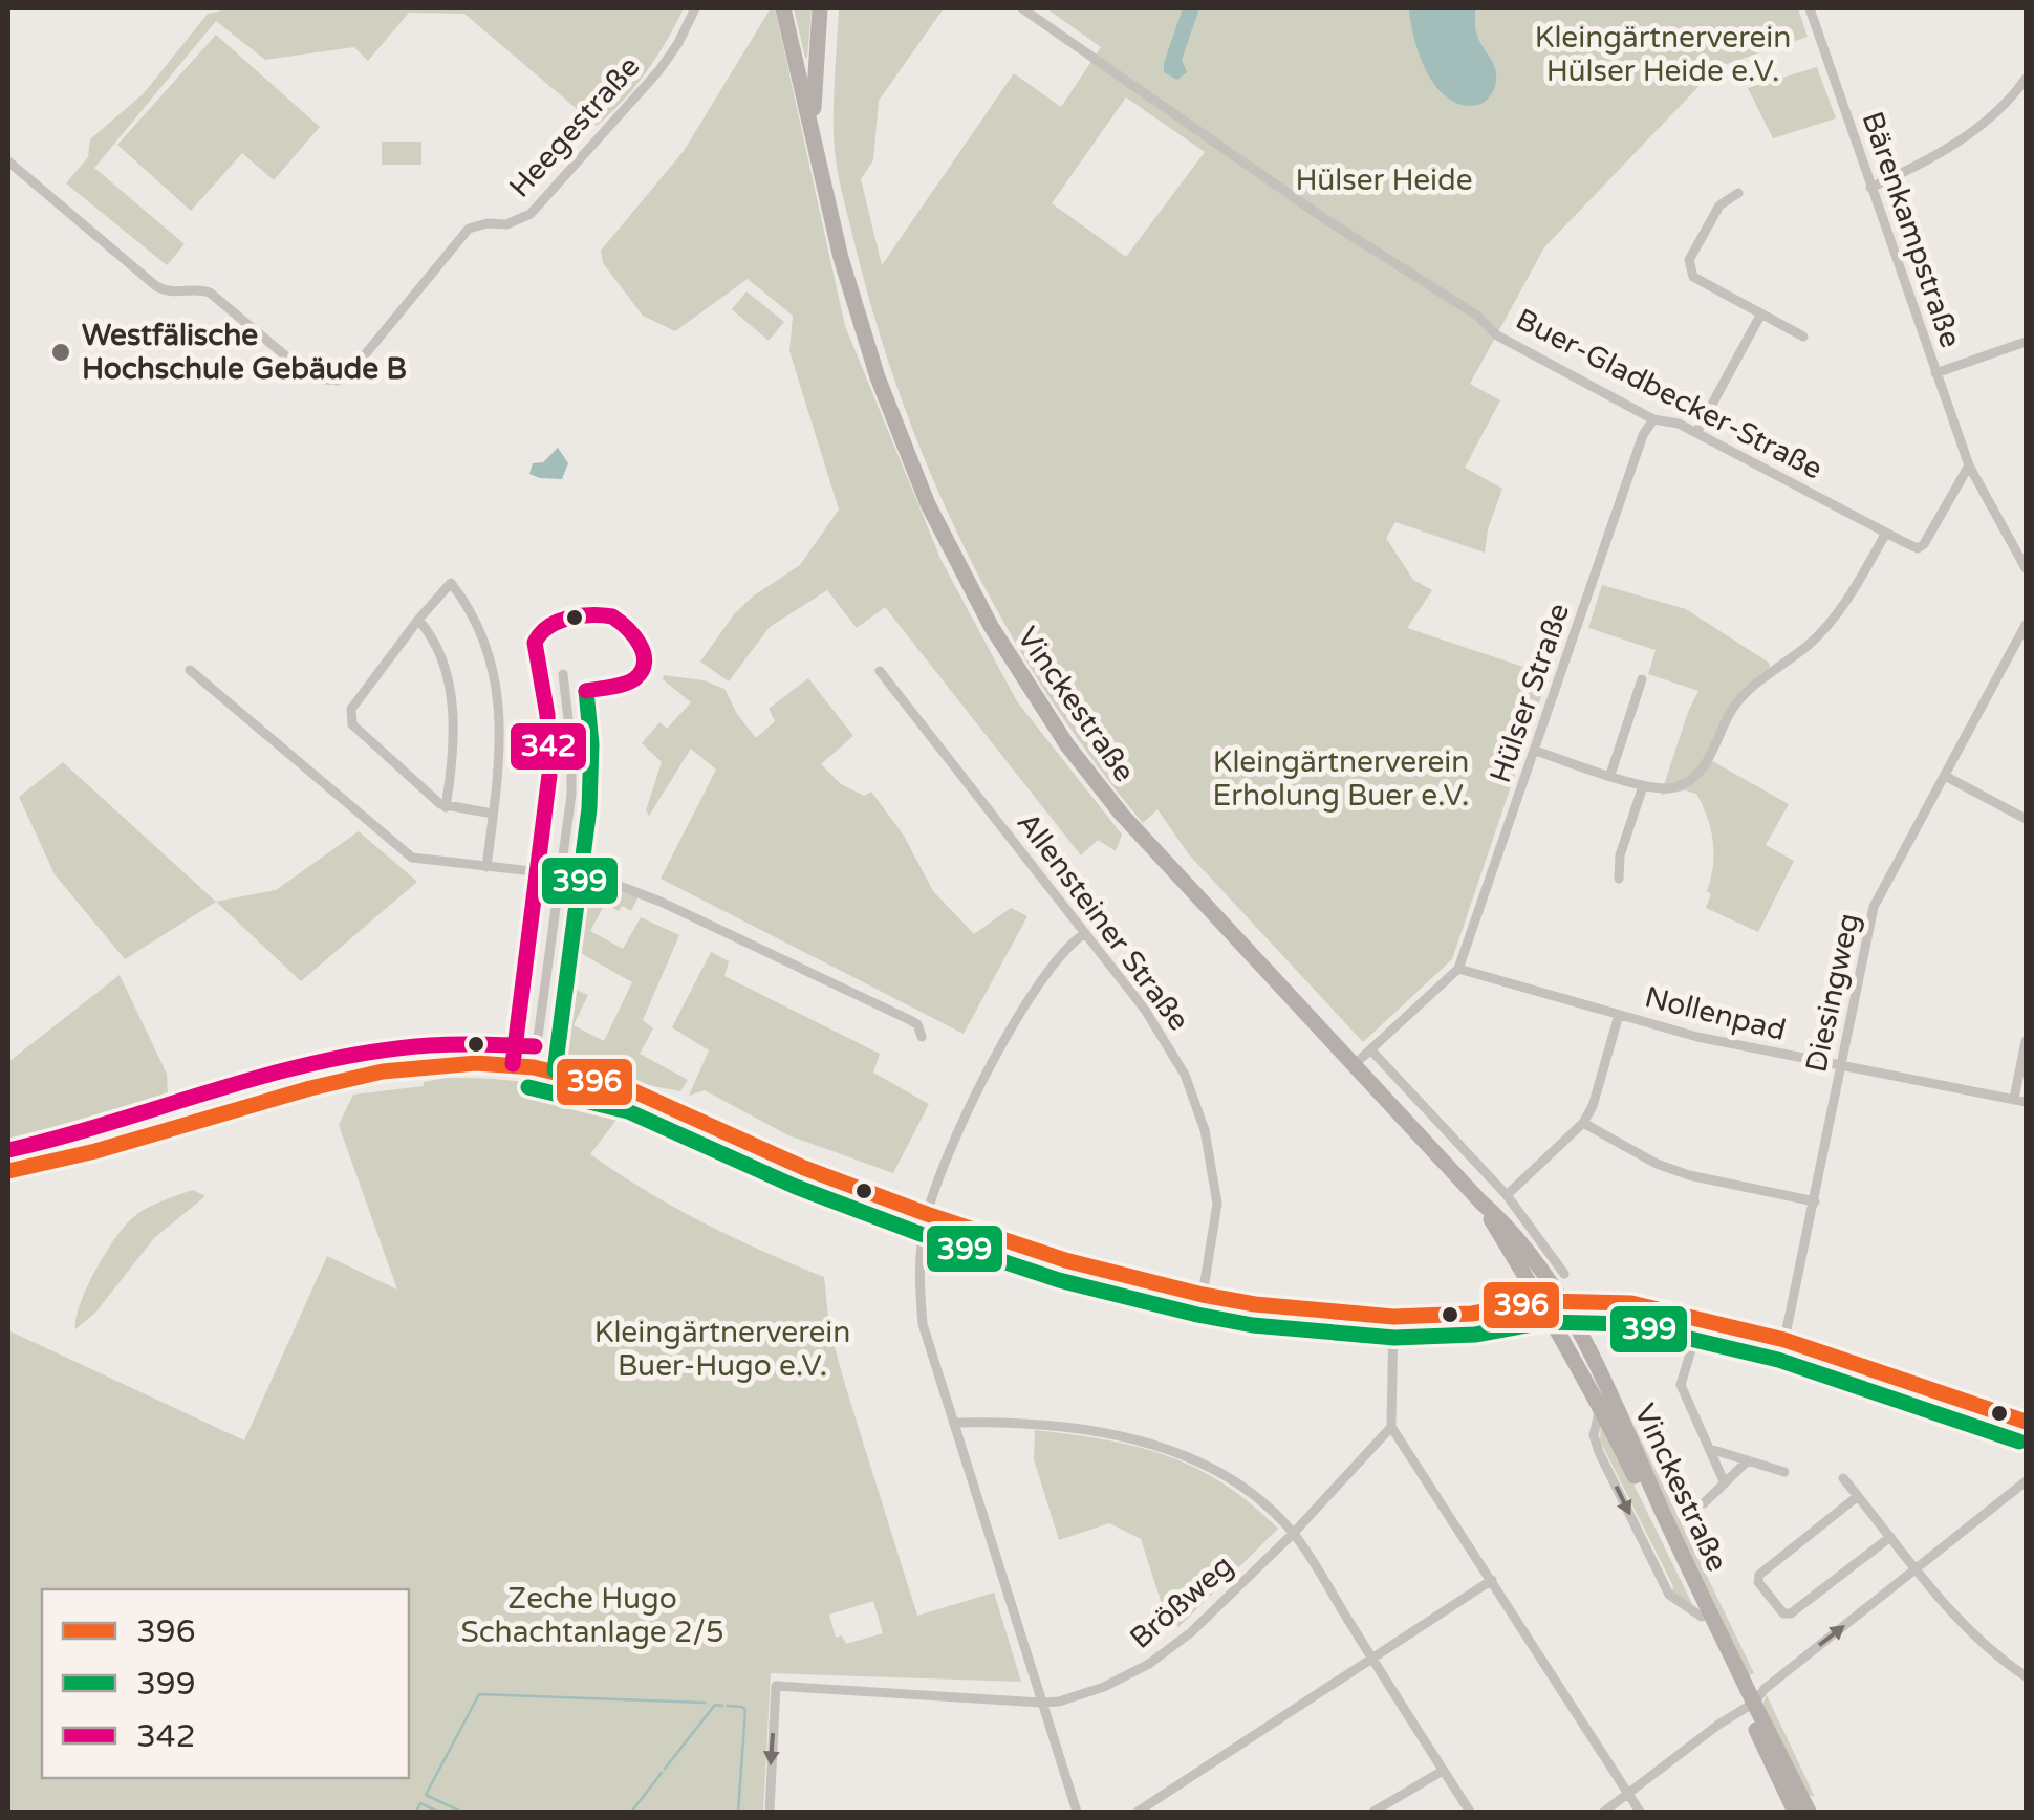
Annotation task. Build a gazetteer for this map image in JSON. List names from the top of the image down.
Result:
{
  "streets": {
    "main road": ["Vinckestraße"],
    "street": [
      "Heegestraße",
      "Bärenkampstraße",
      "Buer-Gladbecker-Straße",
      "Hülser Straße",
      "Allensteiner Straße",
      "Diesingweg",
      "Nollenpad",
      "Brößweg"
    ]
  },
  "crossings": [
    ["Bärenkampstraße", "Buer-Gladbecker-Straße"],
    ["Buer-Gladbecker-Straße", "Hülser Straße"],
    ["Hülser Straße", "Vinckestraße"],
    ["Hülser Straße", "Nollenpad"],
    ["Diesingweg", "Nollenpad"]
  ],
  "parks": [
    "Kleingärtnerverein Hülser Heide e.V.",
    "Hülser Heide",
    "Kleingärtnerverein Erholung Buer e.V.",
    "Kleingärtnerverein Buer-Hugo e.V.",
    "Zeche Hugo Schachtanlage 2/5"
  ],
  "places": ["Westfälische Hochschule Gebäude B"],
  "lines": ["transit line 342", "transit line 399", "transit line 396"],
  "legend": ["396", "399", "342"]
}
